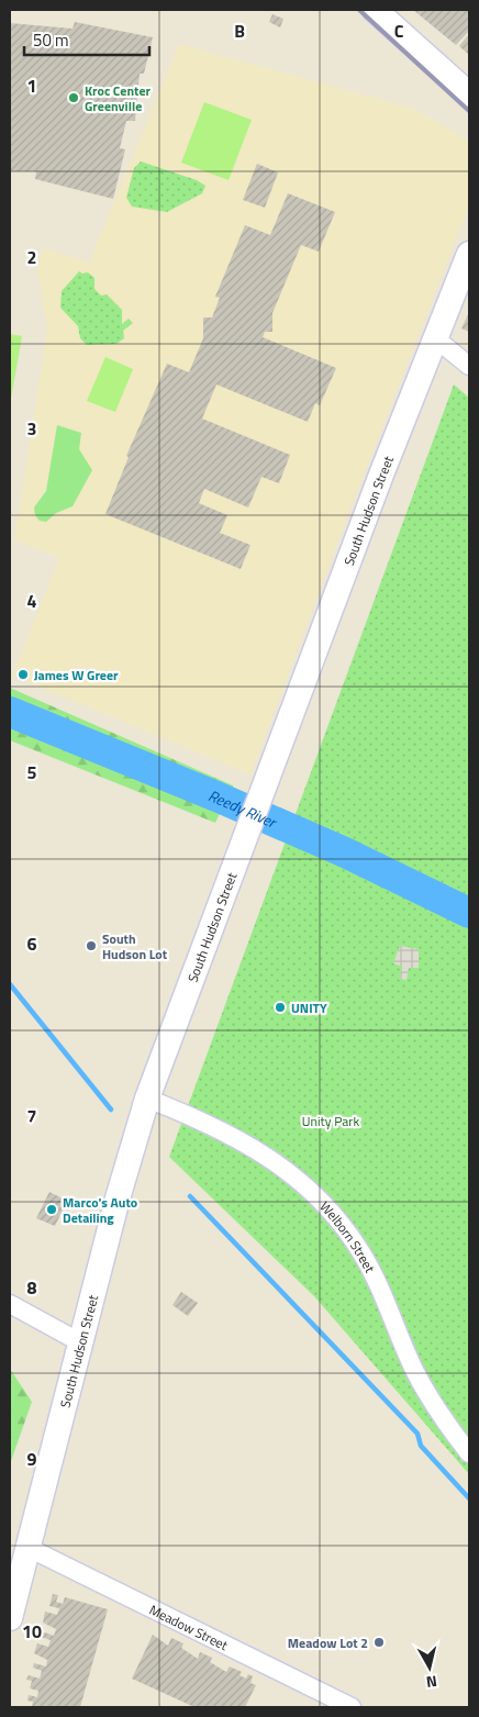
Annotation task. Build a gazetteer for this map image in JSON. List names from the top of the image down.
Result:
{
  "streets": {
    "street": ["South Hudson Street", "Welborn Street", "Meadow Street"]
  },
  "crossings": [
    ["South Hudson Street", "Welborn Street"],
    ["South Hudson Street", "Meadow Street"]
  ],
  "water": ["Reedy River"],
  "parks": ["Unity Park"],
  "places": [
    "Kroc Center Greenville",
    "James W Greer",
    "South Hudson Lot",
    "UNITY",
    "Marco's Auto Detailing",
    "Meadow Lot 2"
  ],
  "scale_bar": "50 m",
  "north": "bottom",
  "grid": {
    "columns": ["B", "C"],
    "rows": [
      "1",
      "2",
      "3",
      "4",
      "5",
      "6",
      "7",
      "8",
      "9",
      "10"
    ]
  }
}
